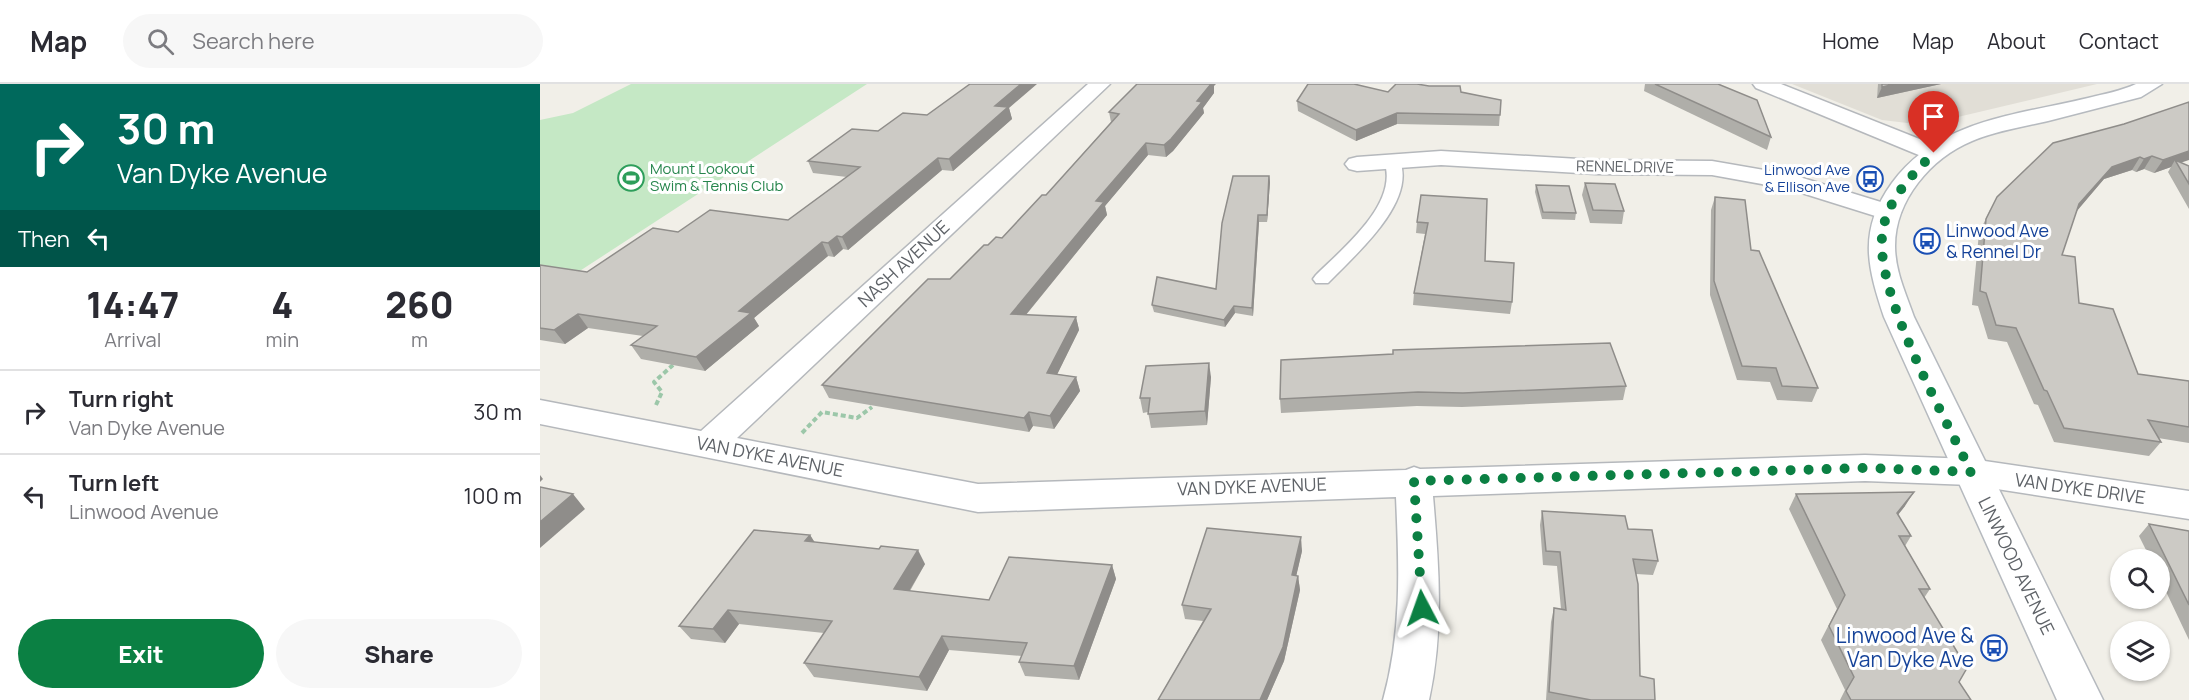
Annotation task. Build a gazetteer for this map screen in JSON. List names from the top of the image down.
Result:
{
  "streets": {
    "street": [
      "RENNEL DRIVE",
      "NASH AVENUE",
      "VAN DYKE AVENUE",
      "VAN DYKE DRIVE",
      "LINWOOD AVENUE"
    ]
  },
  "crossings": [
    ["RENNEL DRIVE", "LINWOOD AVENUE"],
    ["NASH AVENUE", "VAN DYKE AVENUE"],
    ["VAN DYKE AVENUE", "VAN DYKE DRIVE"],
    ["VAN DYKE AVENUE", "LINWOOD AVENUE"],
    ["VAN DYKE DRIVE", "LINWOOD AVENUE"]
  ],
  "places": {
    "sports": ["Mount Lookout Swim & Tennis Club"],
    "bus stop": ["Linwood Ave & Ellison Ave", "Linwood Ave & Rennel Dr", "Linwood Ave & Van Dyke Ave"]
  },
  "page": {
    "header": "Map",
    "search": "Search here",
    "nav": [
      "Home",
      "Map",
      "About",
      "Contact"
    ],
    "turn": ["30 m", "Van Dyke Avenue"],
    "then": "Then",
    "eta": [
      "14:47",
      "Arrival",
      "4",
      "min",
      "260",
      "m"
    ],
    "list": [
      {
        "name": "Turn right",
        "note": "Van Dyke Avenue",
        "value": "30 m"
      },
      {
        "name": "Turn left",
        "note": "Linwood Avenue",
        "value": "100 m"
      }
    ],
    "buttons": ["Exit", "Share"]
  }
}
